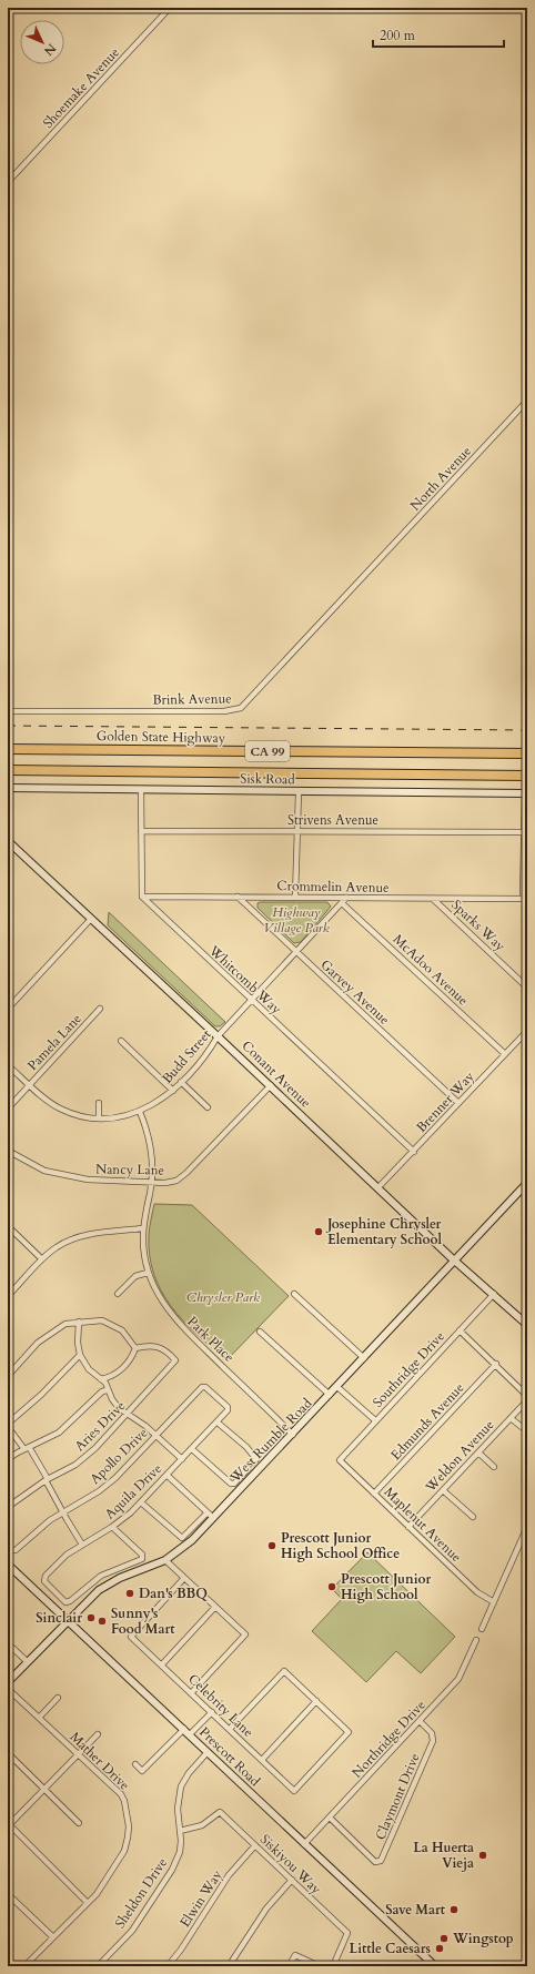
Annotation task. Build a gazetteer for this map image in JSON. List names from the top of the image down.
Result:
{
  "streets": {
    "highway": ["Golden State Highway", "CA 99"],
    "street": [
      "Shoemake Avenue",
      "North Avenue",
      "Brink Avenue",
      "Sisk Road",
      "Strivens Avenue",
      "Crommelin Avenue",
      "Sparks Way",
      "McAdoo Avenue",
      "Whitcomb Way",
      "Garvey Avenue",
      "Pamela Lane",
      "Budd Street",
      "Conant Avenue",
      "Brenner Way",
      "Nancy Lane",
      "Park Place",
      "Southridge Drive",
      "Edmunds Avenue",
      "Aries Drive",
      "West Rumble Road",
      "Apollo Drive",
      "Weldon Avenue",
      "Aquila Drive",
      "Maplenut Avenue",
      "Celebrity Lane",
      "Northridge Drive",
      "Prescott Road",
      "Mather Drive",
      "Claymont Drive",
      "Siskiyou Way",
      "Sheldon Drive",
      "Elwin Way"
    ]
  },
  "crossings": [
    ["North Avenue", "Brink Avenue"],
    ["Crommelin Avenue", "Sparks Way"],
    ["Crommelin Avenue", "Whitcomb Way"],
    ["Crommelin Avenue", "Garvey Avenue"],
    ["Crommelin Avenue", "Budd Street"],
    ["McAdoo Avenue", "Budd Street"],
    ["McAdoo Avenue", "Brenner Way"],
    ["Whitcomb Way", "Budd Street"],
    ["Whitcomb Way", "Brenner Way"],
    ["Garvey Avenue", "Budd Street"],
    ["Garvey Avenue", "Brenner Way"],
    ["Pamela Lane", "Budd Street"],
    ["Budd Street", "Conant Avenue"],
    ["Budd Street", "Park Place"],
    ["Conant Avenue", "Brenner Way"],
    ["Conant Avenue", "Nancy Lane"],
    ["Conant Avenue", "Southridge Drive"],
    ["Conant Avenue", "West Rumble Road"],
    ["Nancy Lane", "Park Place"],
    ["Park Place", "West Rumble Road"],
    ["Southridge Drive", "Maplenut Avenue"],
    ["Edmunds Avenue", "Maplenut Avenue"],
    ["West Rumble Road", "Prescott Road"],
    ["Apollo Drive", "Aquila Drive"],
    ["Weldon Avenue", "Maplenut Avenue"],
    ["Northridge Drive", "Prescott Road"],
    ["Northridge Drive", "Claymont Drive"],
    ["Prescott Road", "Sheldon Drive"],
    ["Siskiyou Way", "Sheldon Drive"],
    ["Siskiyou Way", "Elwin Way"]
  ],
  "parks": ["Highway Village Park", "Chrysler Park"],
  "places": [
    "Josephine Chrysler Elementary School",
    "Prescott Junior High School Office",
    "Prescott Junior High School",
    "Dan's BBQ",
    "Sinclair",
    "Sunny's Food Mart",
    "La Huerta Vieja",
    "Save Mart",
    "Wingstop",
    "Little Caesars"
  ],
  "scale_bar": "200 m",
  "north": "bottom right"
}
